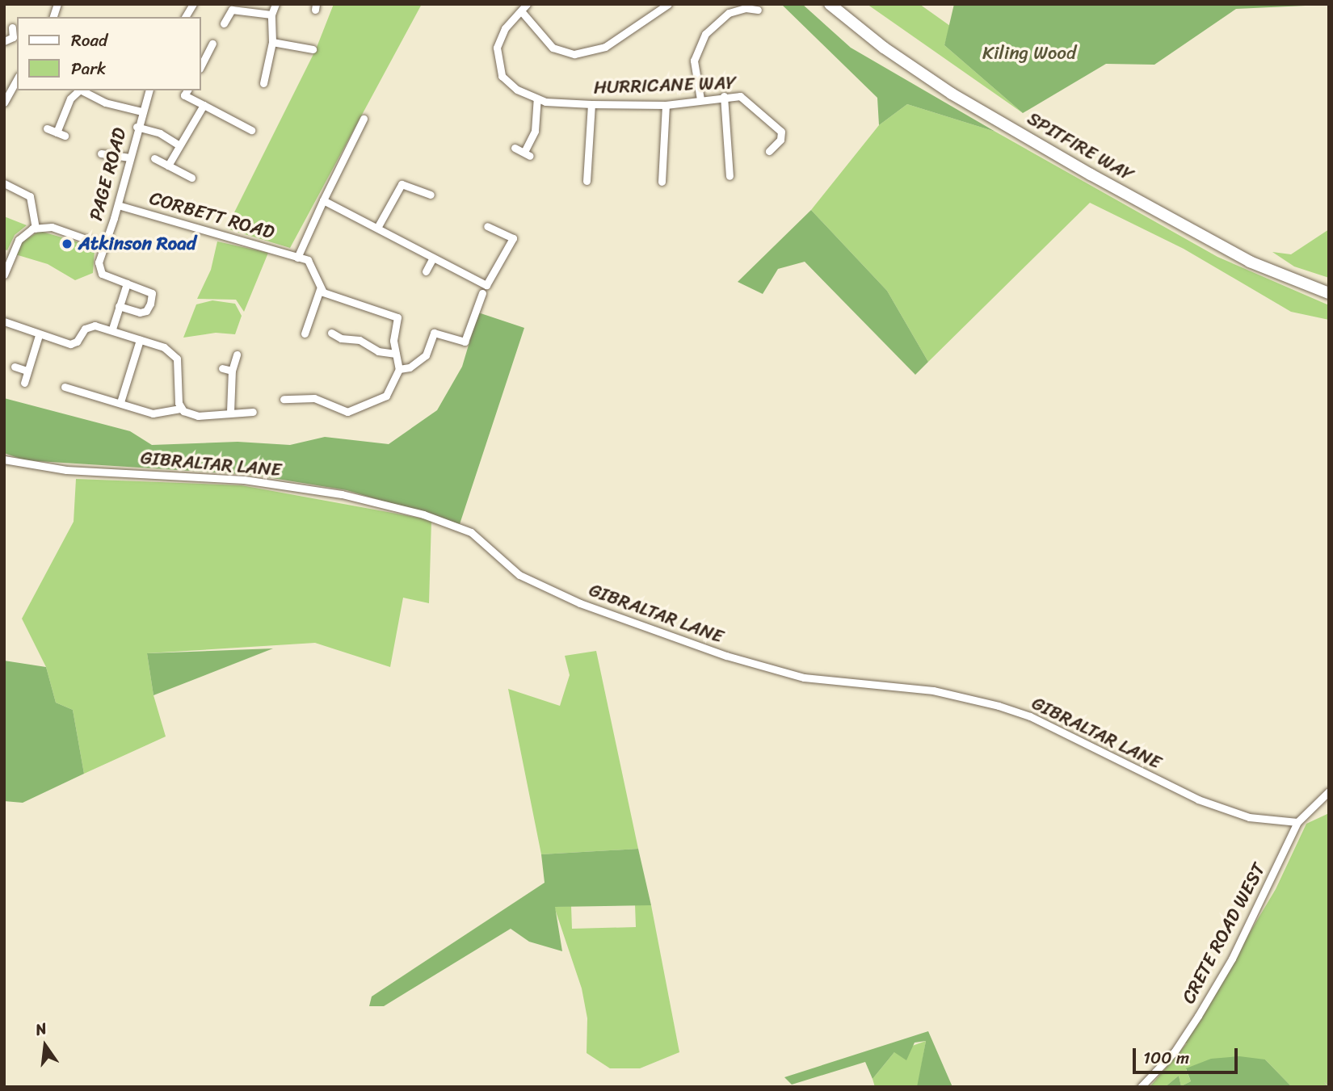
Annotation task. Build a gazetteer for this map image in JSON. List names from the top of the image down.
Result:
{
  "streets": {
    "main road": ["SPITFIRE WAY"],
    "street": [
      "HURRICANE WAY",
      "PAGE ROAD",
      "CORBETT ROAD",
      "GIBRALTAR LANE",
      "CRETE ROAD WEST"
    ]
  },
  "crossings": [
    ["PAGE ROAD", "CORBETT ROAD"],
    ["GIBRALTAR LANE", "CRETE ROAD WEST"]
  ],
  "parks": ["Kiling Wood"],
  "places": ["Atkinson Road"],
  "legend": ["Road", "Park"],
  "scale_bar": "100 m",
  "north": "top"
}
